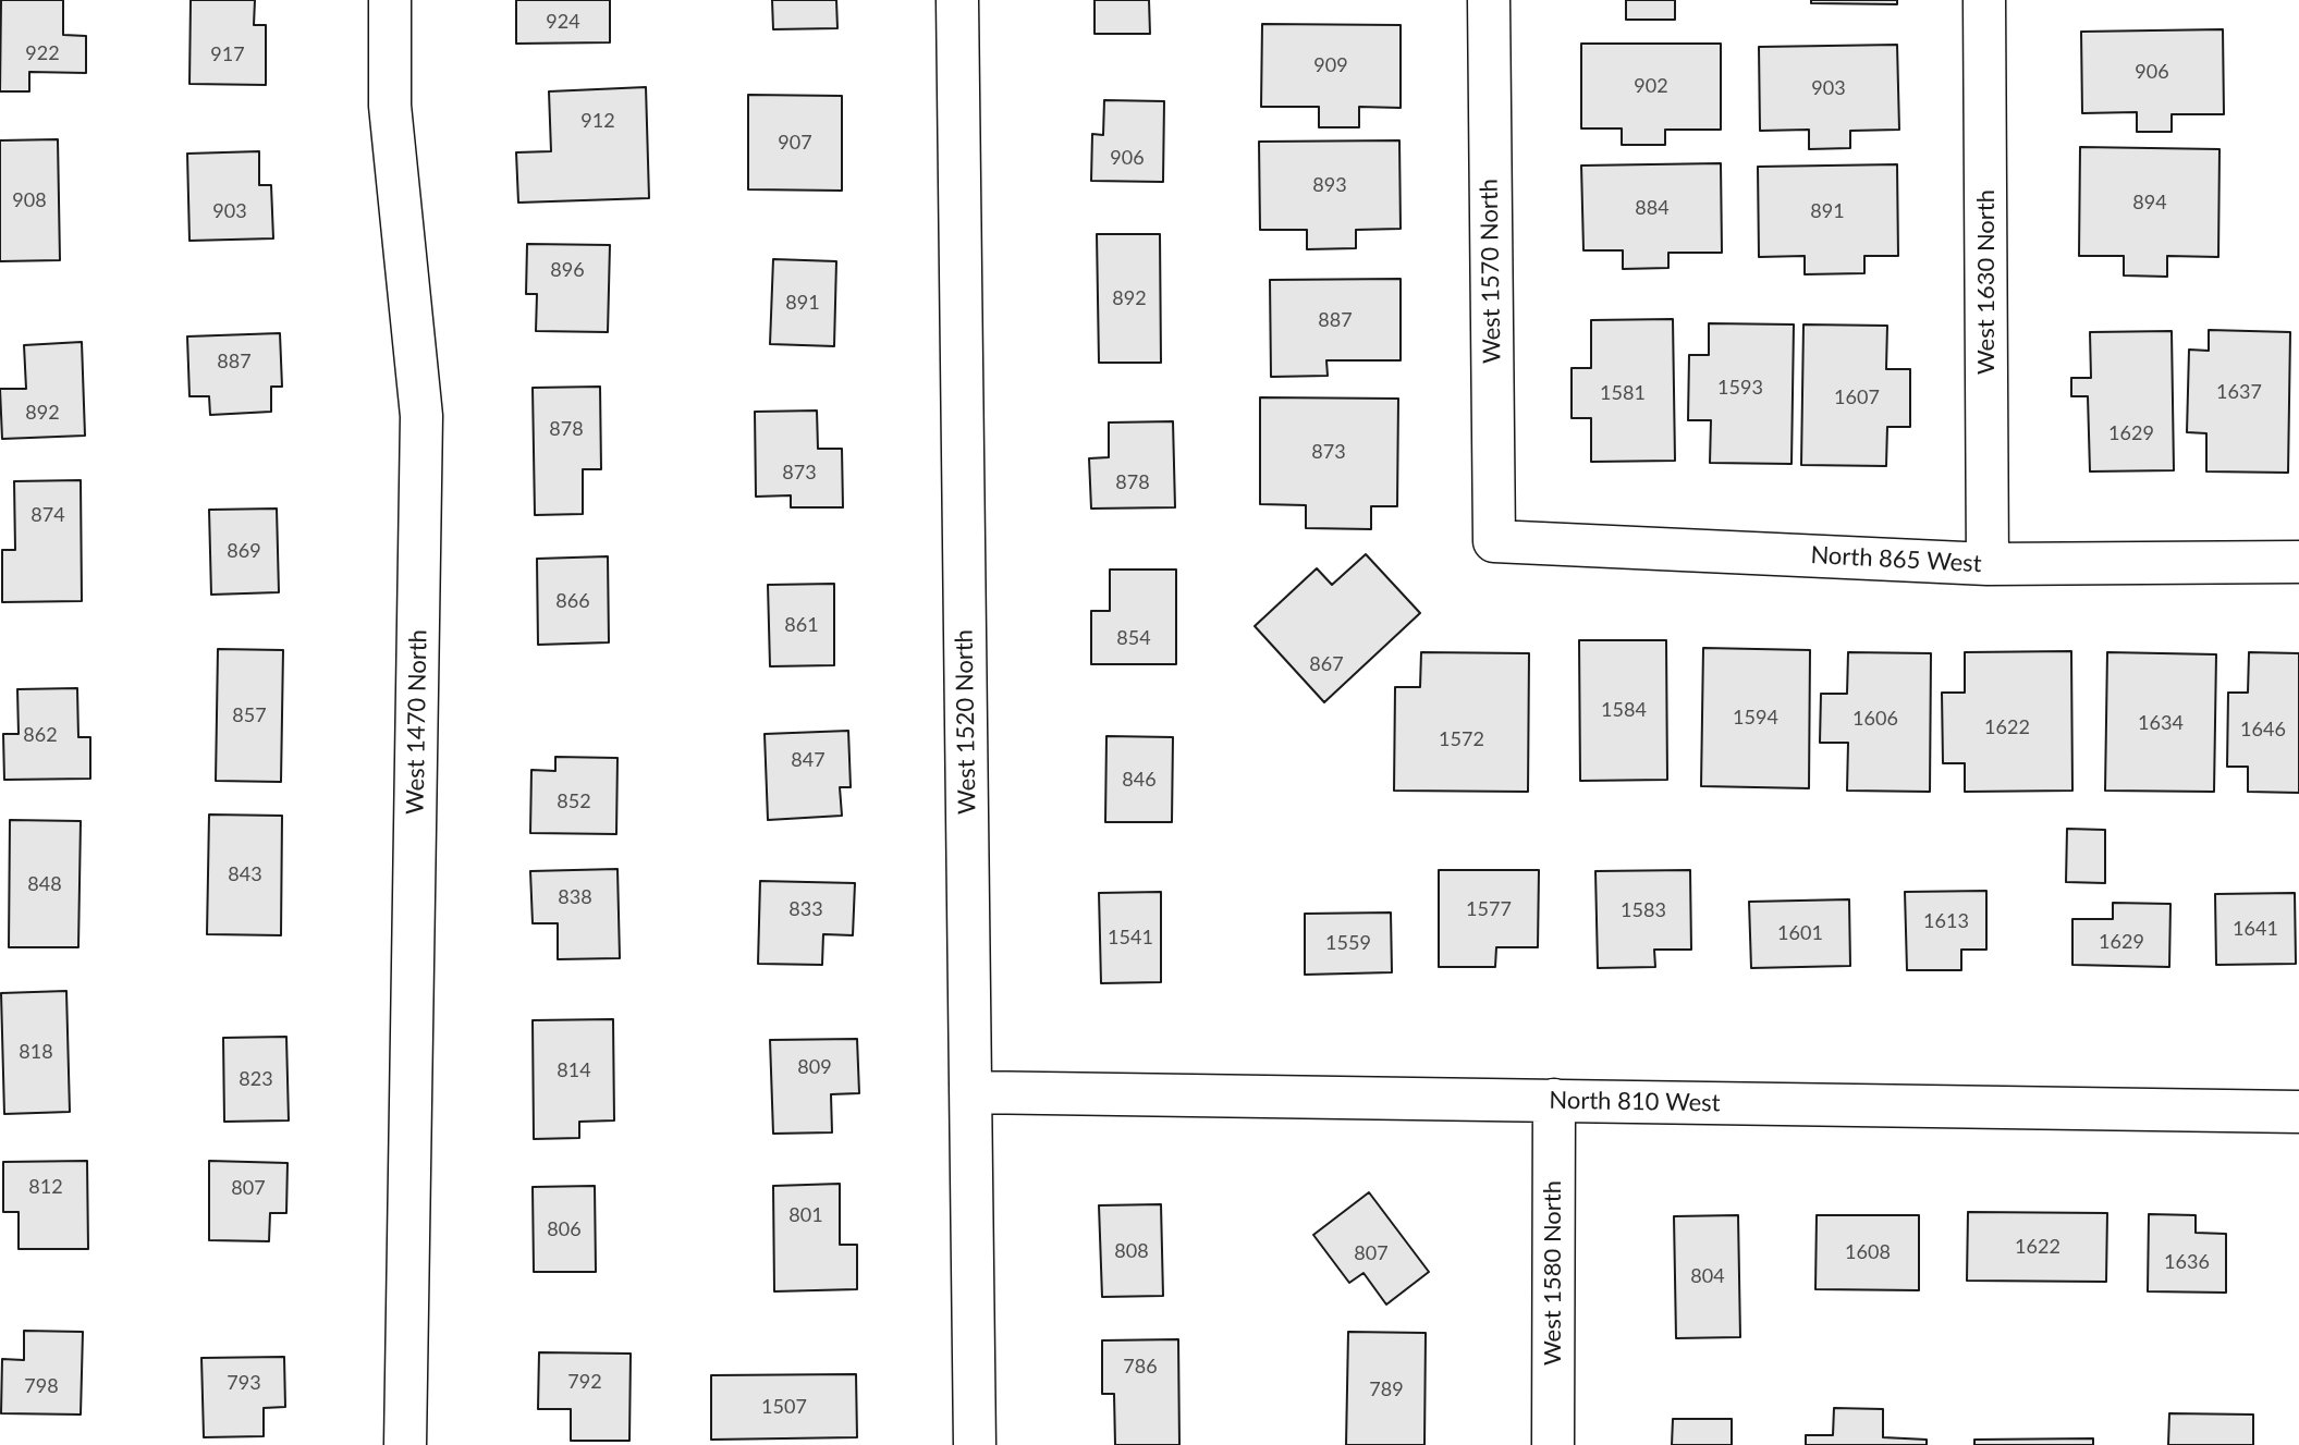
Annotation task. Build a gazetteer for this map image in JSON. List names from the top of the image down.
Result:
{
  "streets": {
    "street": [
      "West 1570 North",
      "West 1630 North",
      "North 865 West",
      "West 1470 North",
      "West 1520 North",
      "North 810 West",
      "West 1580 North"
    ]
  },
  "crossings": [
    ["West 1570 North", "North 865 West"],
    ["West 1630 North", "North 865 West"],
    ["West 1520 North", "North 810 West"],
    ["North 810 West", "West 1580 North"]
  ],
  "house_numbers": [
    "924",
    "922",
    "917",
    "909",
    "906",
    "902",
    "903",
    "912",
    "907",
    "906",
    "893",
    "908",
    "894",
    "884",
    "903",
    "891",
    "896",
    "892",
    "891",
    "887",
    "887",
    "1593",
    "1637",
    "1581",
    "1607",
    "892",
    "878",
    "1629",
    "873",
    "873",
    "878",
    "874",
    "869",
    "866",
    "861",
    "854",
    "867",
    "1584",
    "857",
    "1594",
    "1606",
    "1634",
    "1622",
    "1646",
    "862",
    "1572",
    "847",
    "846",
    "852",
    "843",
    "848",
    "838",
    "833",
    "1577",
    "1583",
    "1613",
    "1641",
    "1601",
    "1541",
    "1629",
    "1559",
    "818",
    "809",
    "814",
    "823",
    "812",
    "807",
    "801",
    "806",
    "1622",
    "808",
    "1608",
    "807",
    "1636",
    "804",
    "786",
    "792",
    "793",
    "798",
    "789",
    "1507"
  ]
}
